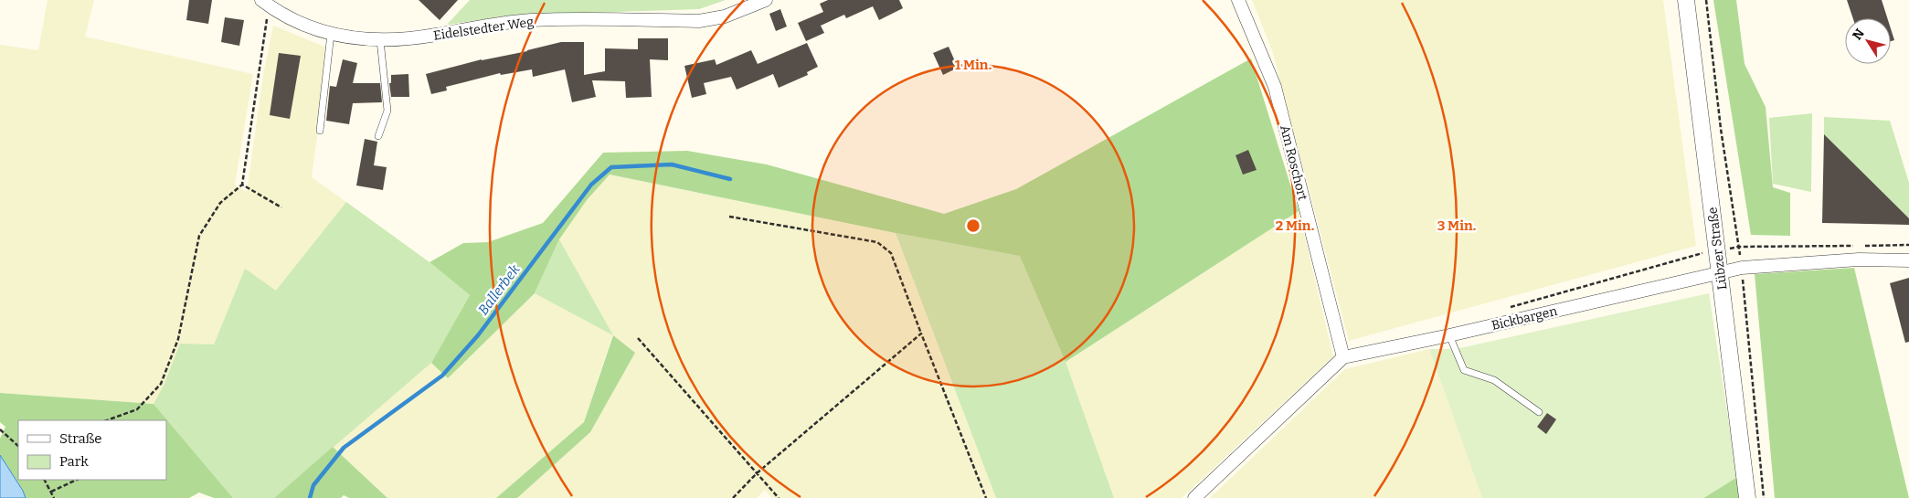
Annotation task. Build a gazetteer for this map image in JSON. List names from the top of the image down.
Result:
{
  "streets": {
    "street": [
      "Eidelstedter Weg",
      "Am Roschort",
      "Lübzer Straße",
      "Bickbargen"
    ]
  },
  "crossings": [
    ["Am Roschort", "Bickbargen"],
    ["Lübzer Straße", "Bickbargen"]
  ],
  "water": ["Ballerbek"],
  "legend": ["Straße", "Park"],
  "north": "top left",
  "rings": ["1 Min.", "2 Min.", "3 Min."]
}
